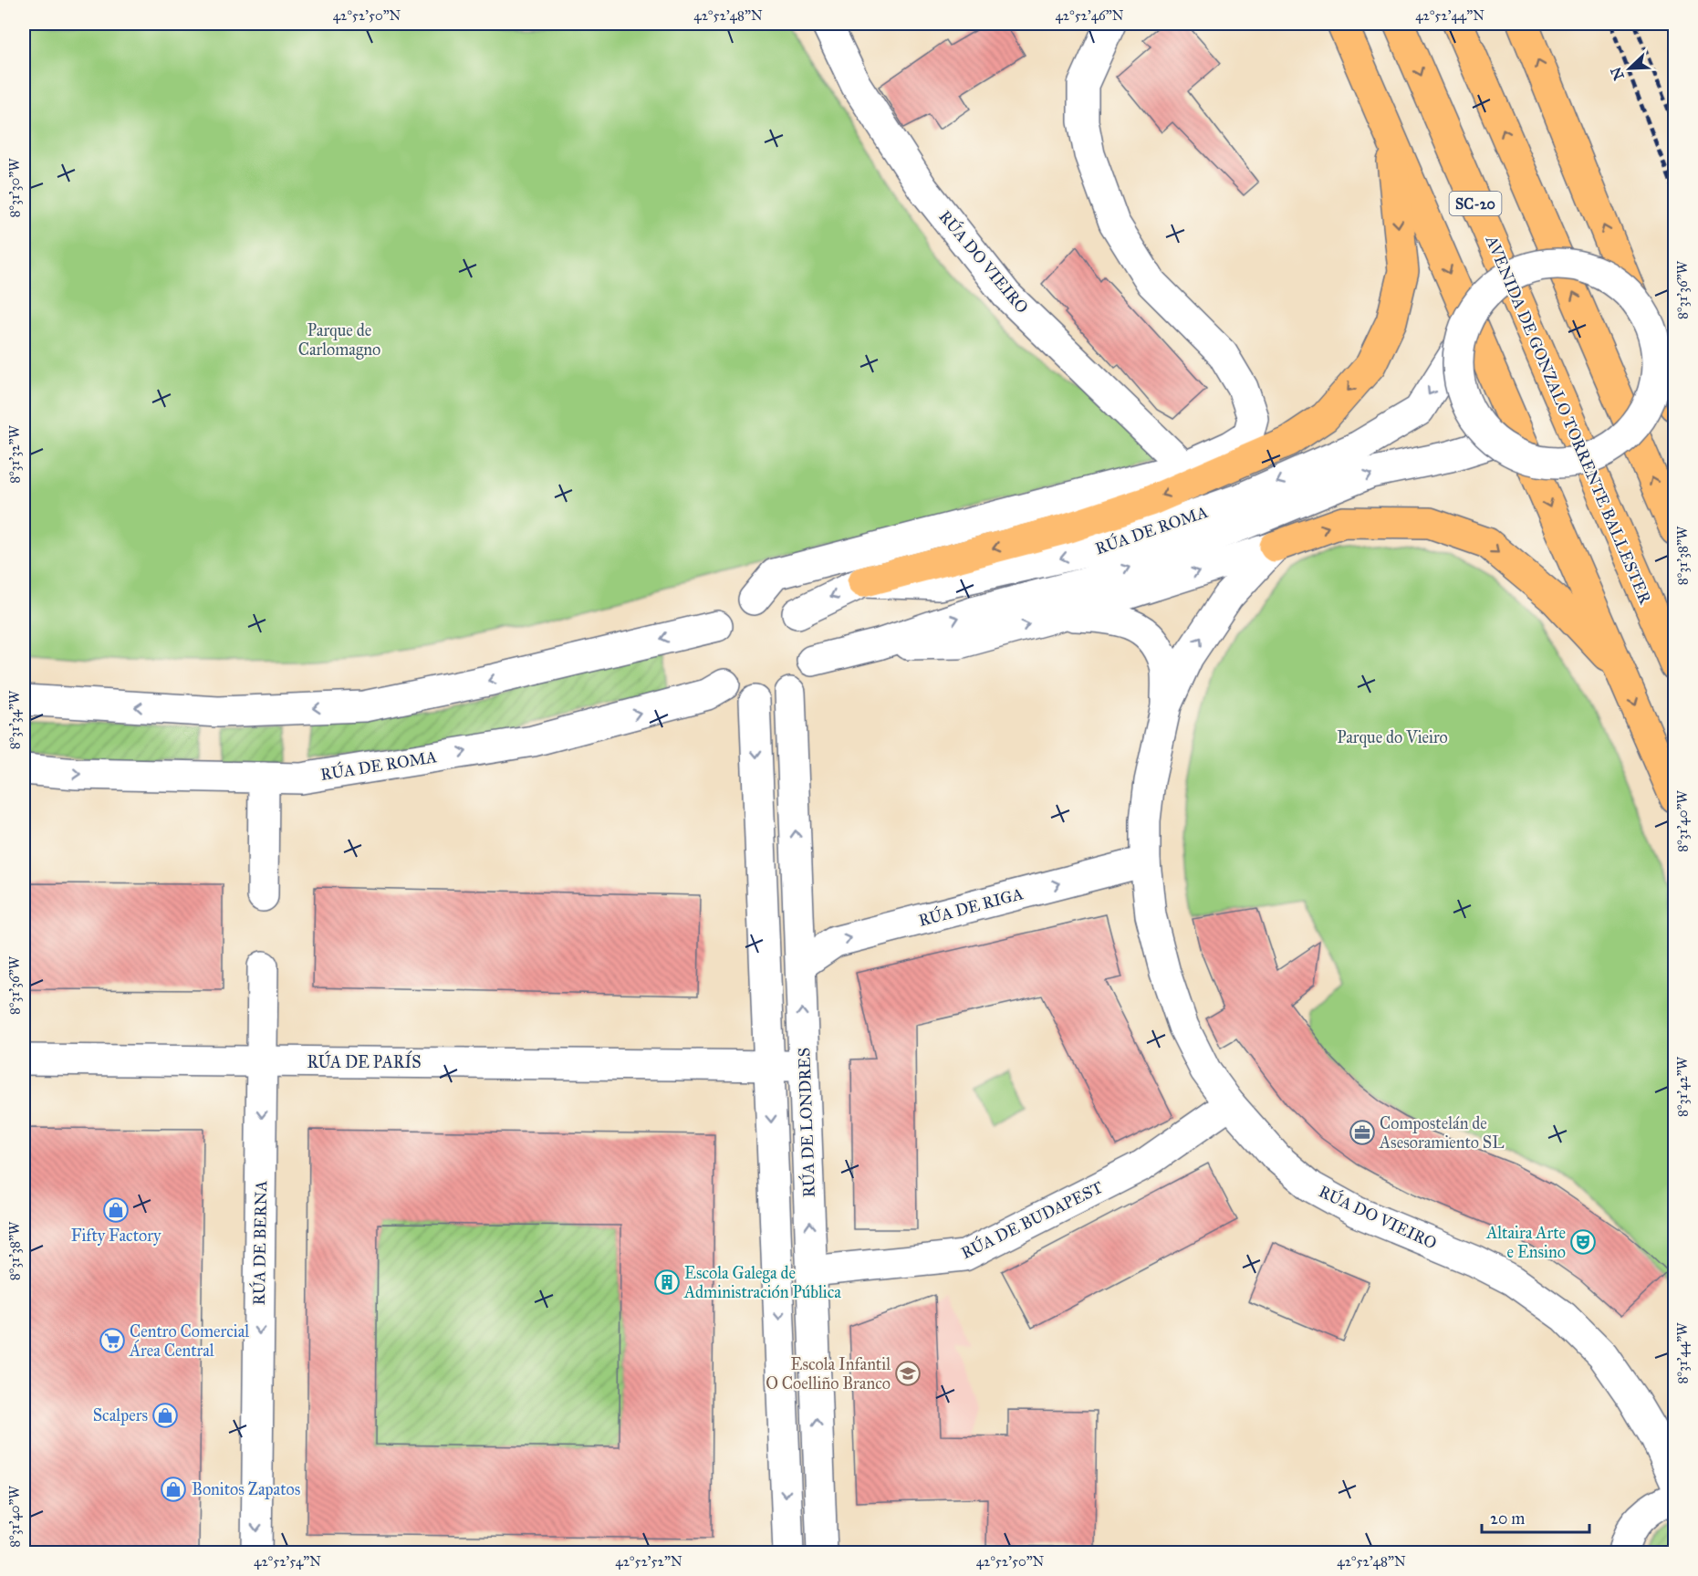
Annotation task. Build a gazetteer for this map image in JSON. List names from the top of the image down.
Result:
{
  "streets": {
    "highway": ["SC-20", "AVENIDA DE GONZALO TORRENTE BALLESTER"],
    "street": [
      "RÚA DO VIEIRO",
      "RÚA DE ROMA",
      "RÚA DE RIGA",
      "RÚA DE PARÍS",
      "RÚA DE LONDRES",
      "RÚA DE BUDAPEST",
      "RÚA DE BERNA"
    ]
  },
  "crossings": [
    ["RÚA DO VIEIRO", "RÚA DE ROMA"],
    ["RÚA DO VIEIRO", "RÚA DE RIGA"],
    ["RÚA DO VIEIRO", "RÚA DE BUDAPEST"],
    ["RÚA DE ROMA", "RÚA DE LONDRES"],
    ["RÚA DE RIGA", "RÚA DE LONDRES"],
    ["RÚA DE PARÍS", "RÚA DE LONDRES"],
    ["RÚA DE PARÍS", "RÚA DE BERNA"],
    ["RÚA DE LONDRES", "RÚA DE BUDAPEST"]
  ],
  "one_way": ["RÚA DE RIGA", "RÚA DE BERNA"],
  "parks": ["Parque de Carlomagno", "Parque do Vieiro"],
  "places": {
    "office": ["Compostelán de Asesoramiento SL"],
    "shop": ["Fifty Factory", "Scalpers", "Bonitos Zapatos"],
    "theatre": ["Altaira Arte e Ensino"],
    "building": ["Escola Galega de Administración Pública"],
    "supermarket": ["Centro Comercial Área Central"],
    "school or university": ["Escola Infantil O Coelliño Branco"]
  },
  "scale_bar": "20 m",
  "north": "bottom left",
  "coordinates": [
    "42°52'50\"N",
    "42°52'48\"N",
    "42°52'46\"N",
    "42°52'44\"N",
    "8°31'30\"W",
    "8°31'36\"W",
    "8°31'32\"W",
    "8°31'38\"W",
    "8°31'34\"W",
    "8°31'40\"W",
    "8°31'42\"W",
    "8°31'44\"W",
    "42°52'54\"N",
    "42°52'52\"N"
  ]
}
